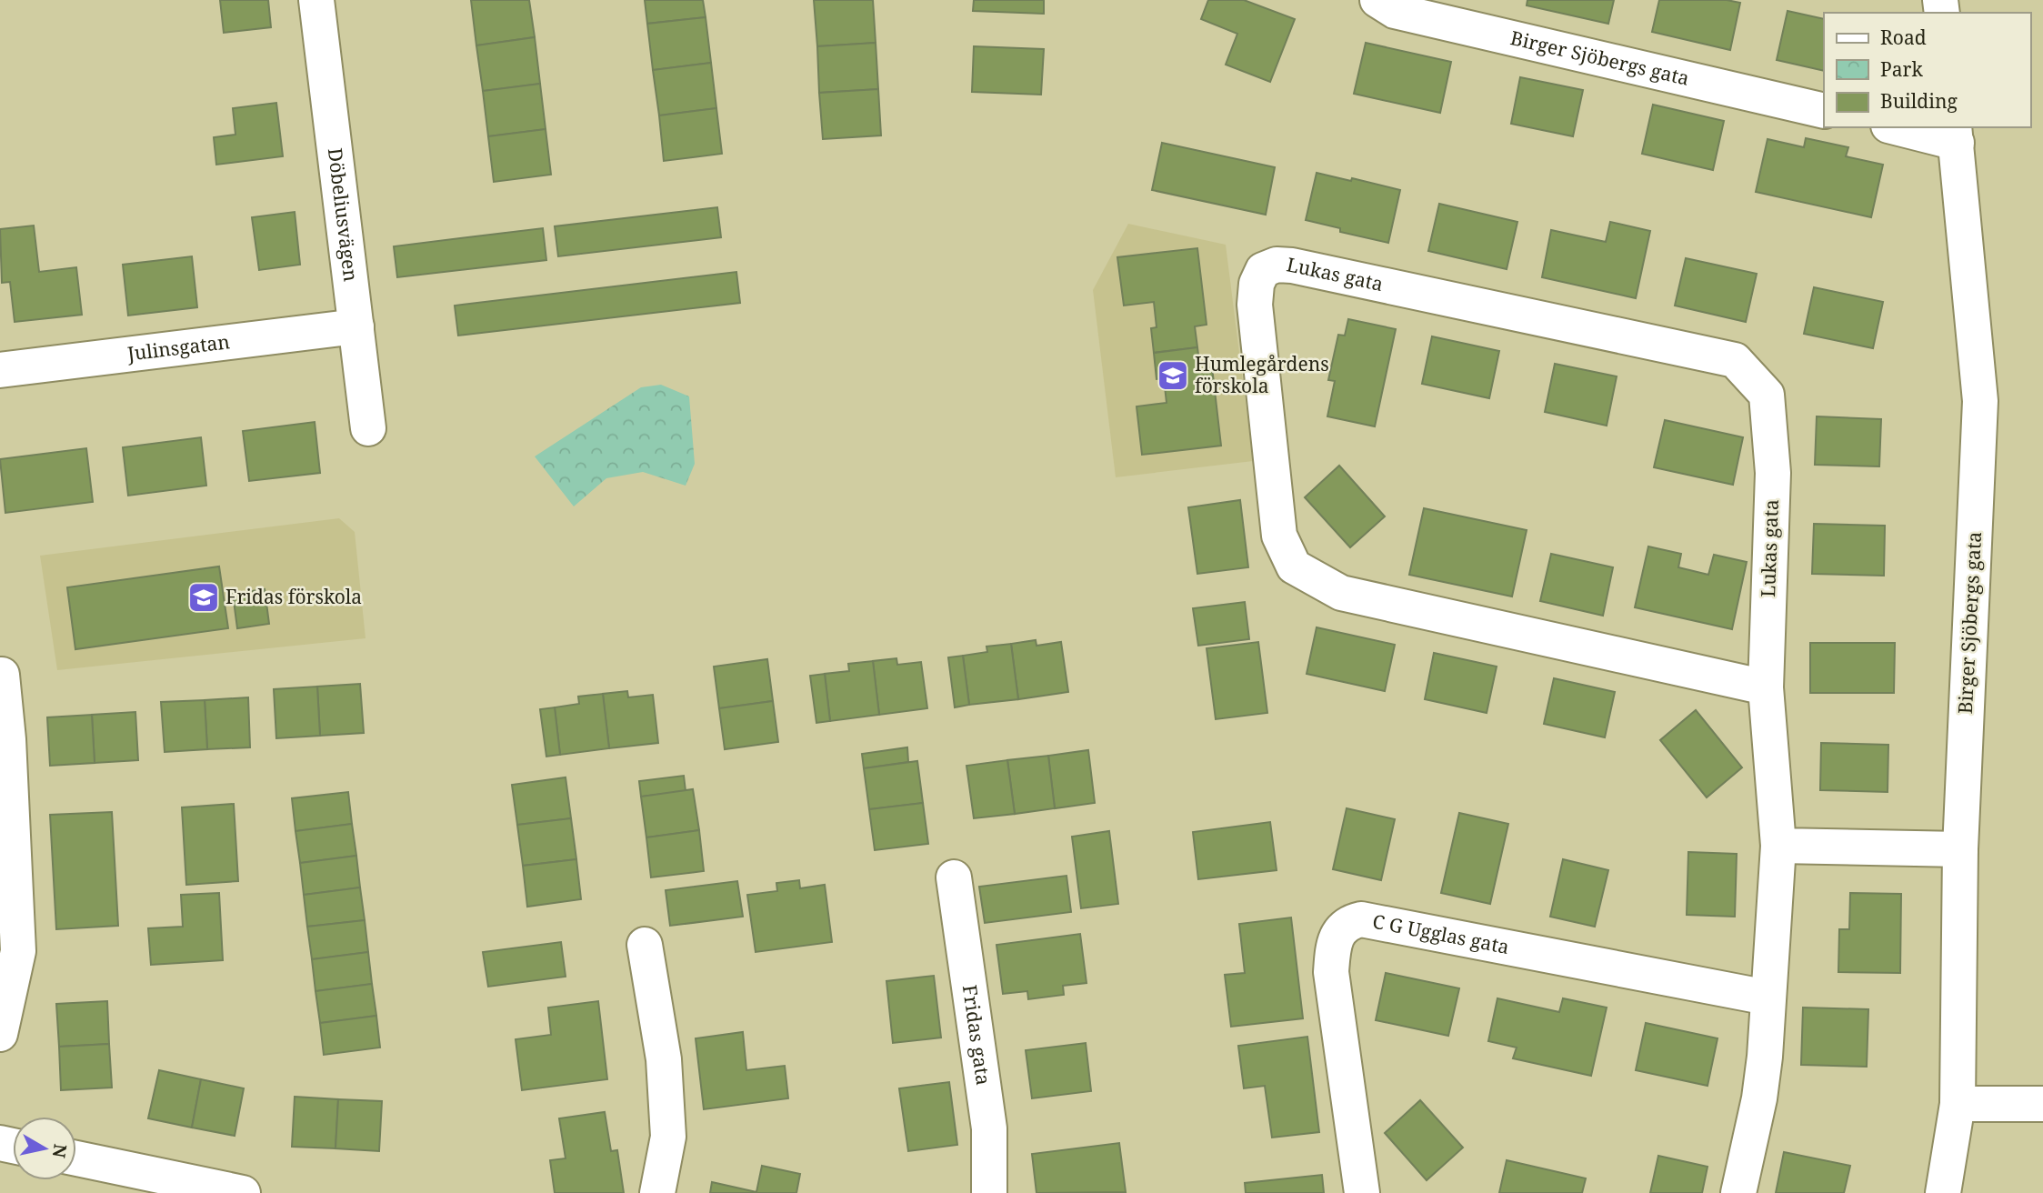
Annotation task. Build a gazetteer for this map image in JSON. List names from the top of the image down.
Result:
{
  "streets": {
    "street": [
      "Birger Sjöbergs gata",
      "Döbeliusvägen",
      "Lukas gata",
      "Julinsgatan",
      "C G Ugglas gata",
      "Fridas gata"
    ]
  },
  "crossings": [
    ["Döbeliusvägen", "Julinsgatan"]
  ],
  "places": {
    "school or university": ["Humlegårdens förskola", "Fridas förskola"]
  },
  "legend": ["Road", "Park", "Building"],
  "north": "right"
}
